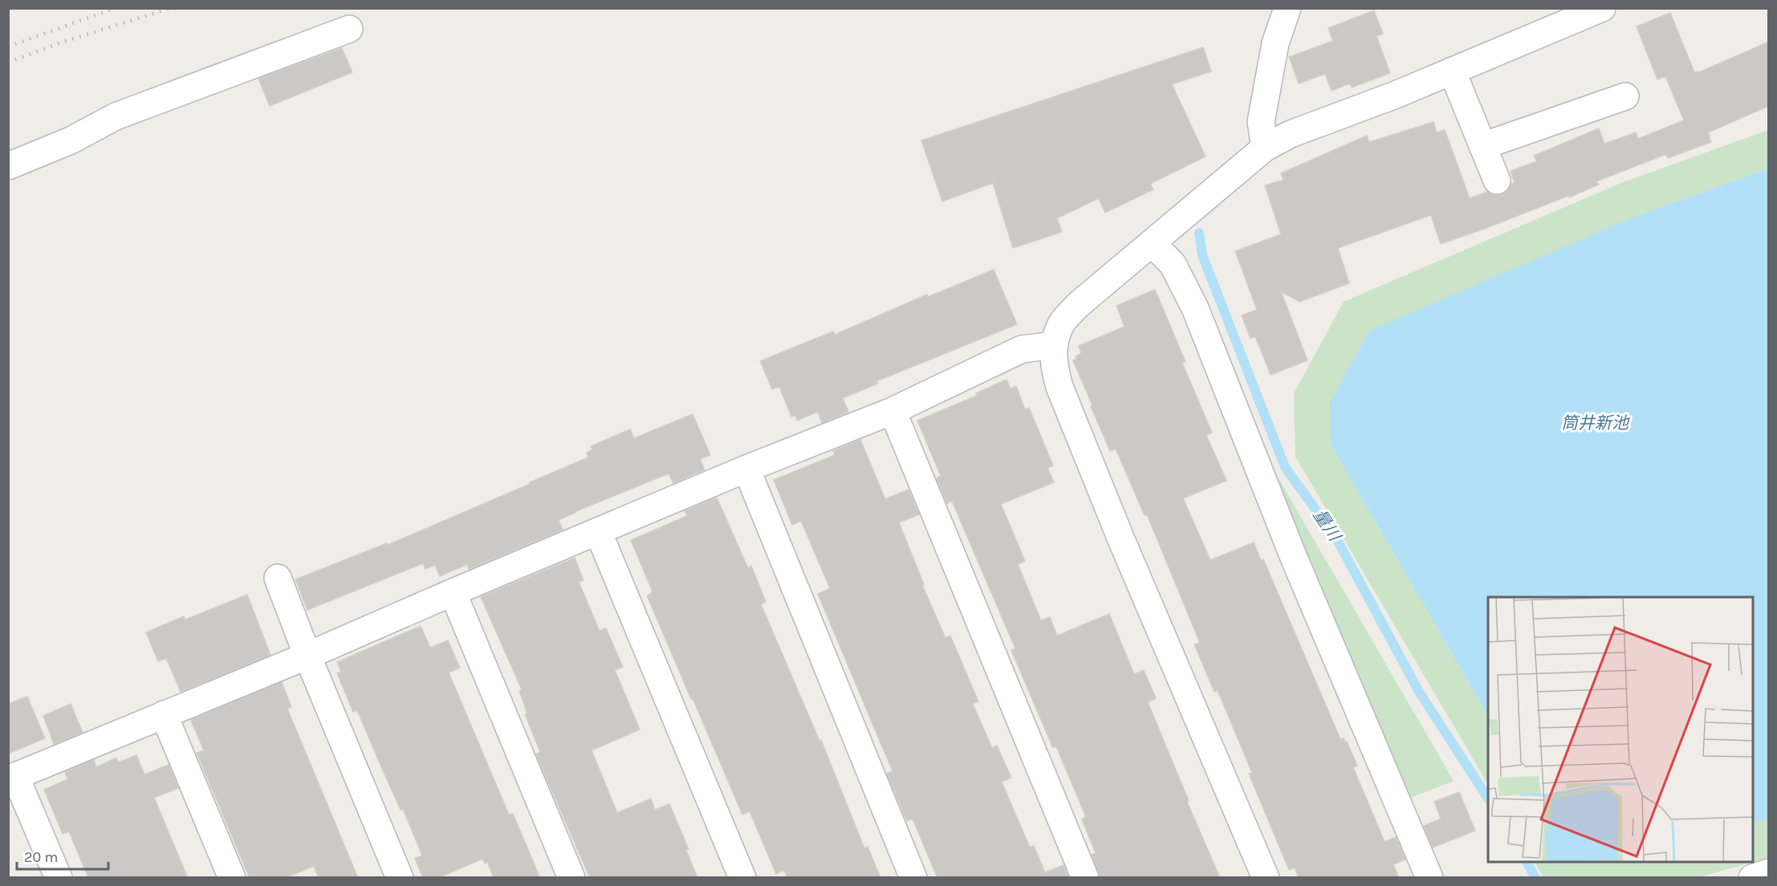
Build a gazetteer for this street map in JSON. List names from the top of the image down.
{
  "water": ["筒井新池", "量川"],
  "scale_bar": "20 m"
}
